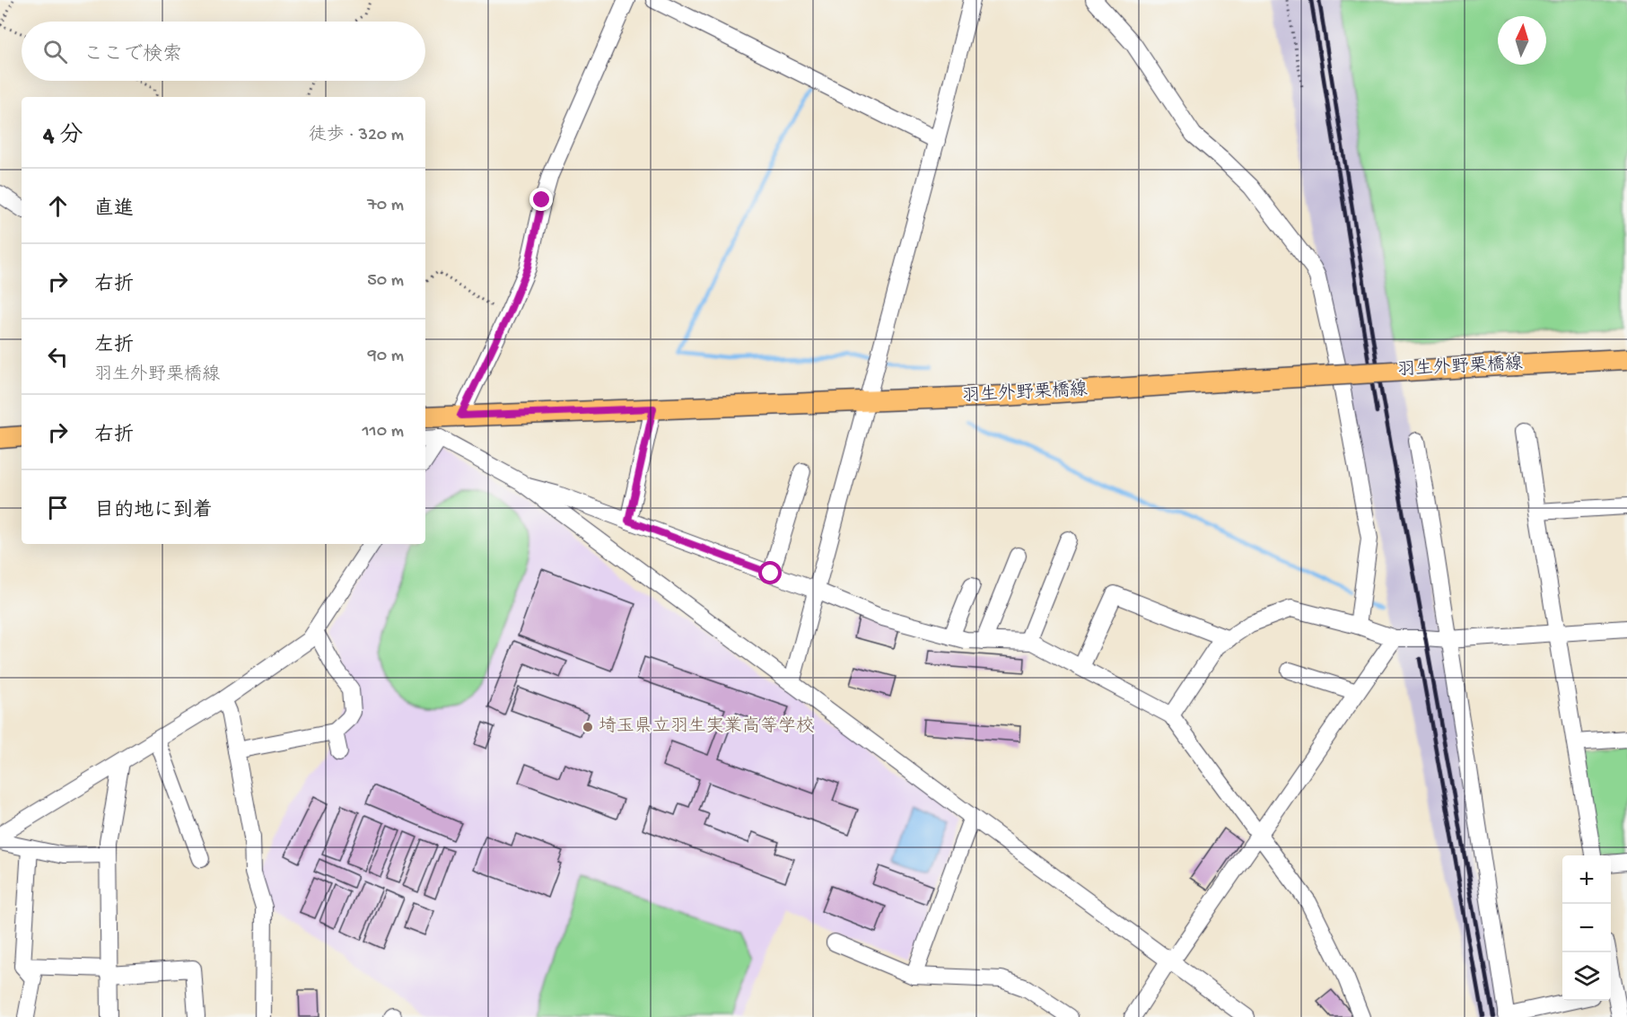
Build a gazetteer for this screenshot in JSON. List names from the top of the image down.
{
  "streets": {
    "main road": ["羽生外野栗橋線"]
  },
  "places": ["埼玉県立羽生実業高等学校"],
  "north": "top",
  "page": {
    "search": "ここで検索",
    "heading": ["4 分", "徒歩 · 320 m"],
    "list": [
      ["直進", "70 m"],
      ["右折", "50 m"],
      ["左折", "羽生外野栗橋線", "90 m"],
      ["右折", "110 m"],
      "目的地に到着"
    ],
    "map_buttons": ["+", "−"]
  }
}
